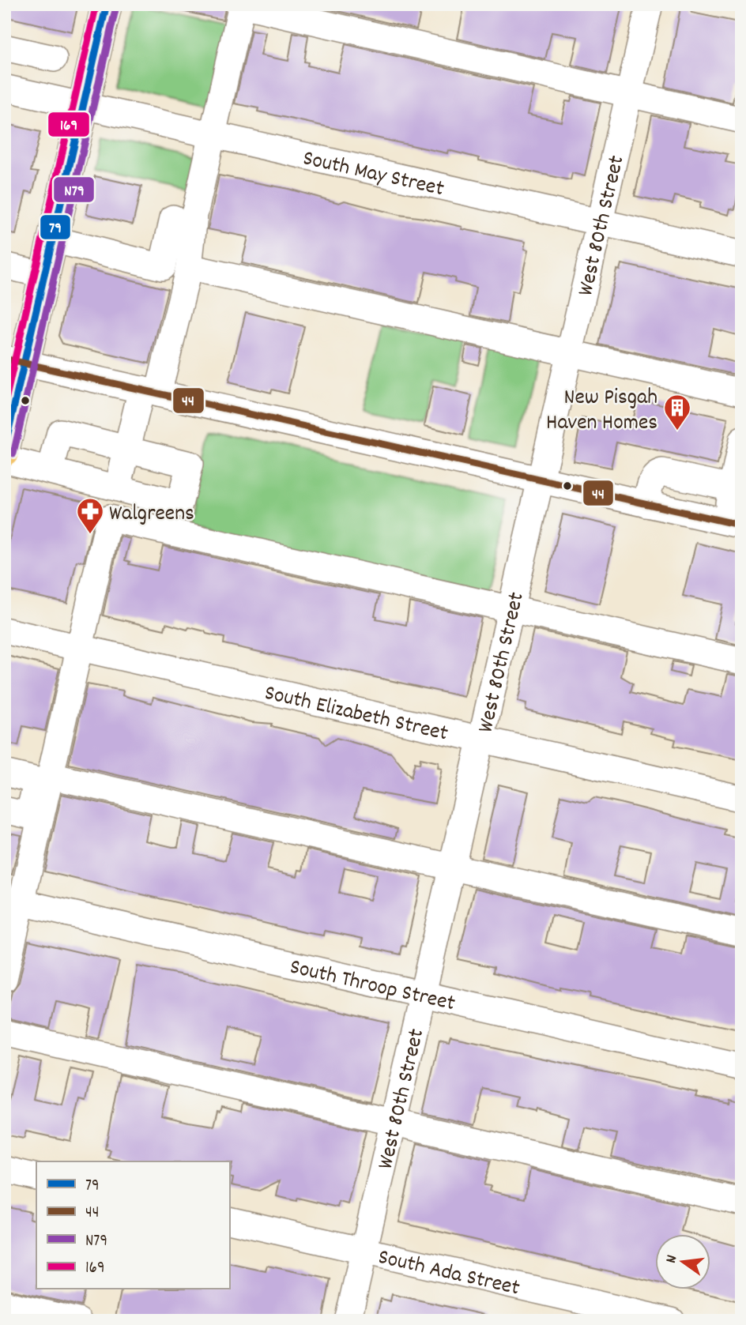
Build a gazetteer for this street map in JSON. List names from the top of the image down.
{
  "streets": {
    "street": [
      "South May Street",
      "West 80th Street",
      "South Elizabeth Street",
      "South Throop Street",
      "South Ada Street"
    ]
  },
  "crossings": [
    ["South May Street", "West 80th Street"],
    ["West 80th Street", "South Elizabeth Street"],
    ["West 80th Street", "South Throop Street"],
    ["West 80th Street", "South Ada Street"]
  ],
  "places": {
    "building": ["New Pisgah Haven Homes"],
    "pharmacy": ["Walgreens"]
  },
  "lines": [
    "transit line 79",
    "transit line 169",
    "transit line N79",
    "transit line 44"
  ],
  "legend": [
    "79",
    "44",
    "N79",
    "169"
  ],
  "north": "left"
}
